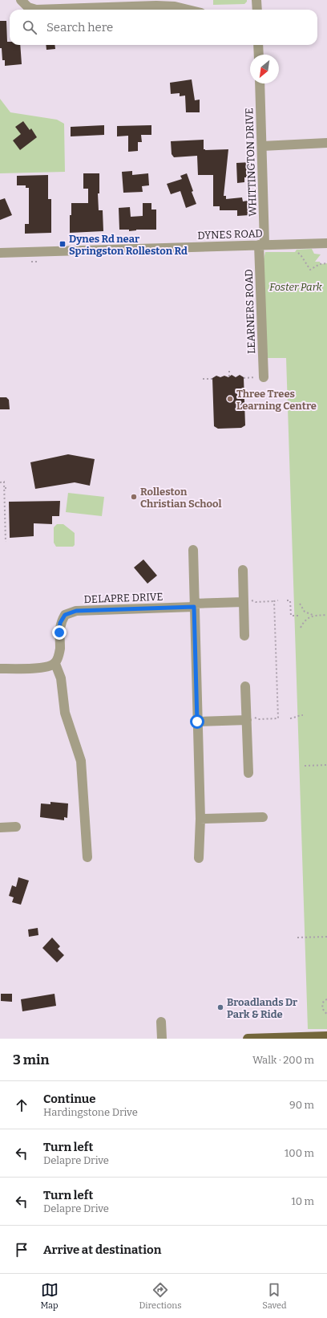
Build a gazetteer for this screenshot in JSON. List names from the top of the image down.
{
  "streets": {
    "street": [
      "WHITTINGTON DRIVE",
      "DYNES ROAD",
      "LEARNERS ROAD",
      "DELAPRE DRIVE"
    ]
  },
  "crossings": [
    ["WHITTINGTON DRIVE", "DYNES ROAD"],
    ["WHITTINGTON DRIVE", "LEARNERS ROAD"],
    ["DYNES ROAD", "LEARNERS ROAD"]
  ],
  "parks": ["Foster Park"],
  "places": {
    "transit": ["Dynes Rd near Springston Rolleston Rd"],
    "other": ["Three Trees Learning Centre", "Rolleston Christian School", "Broadlands Dr Park & Ride"]
  },
  "north": "bottom left",
  "page": {
    "search": "Search here",
    "heading": ["3 min", "Walk · 200 m"],
    "list": [
      ["Continue", "Hardingstone Drive", "90 m"],
      ["Turn left", "Delapre Drive", "100 m"],
      ["Turn left", "Delapre Drive", "10 m"],
      "Arrive at destination"
    ],
    "nav": ["Map", "Directions", "Saved"]
  }
}
